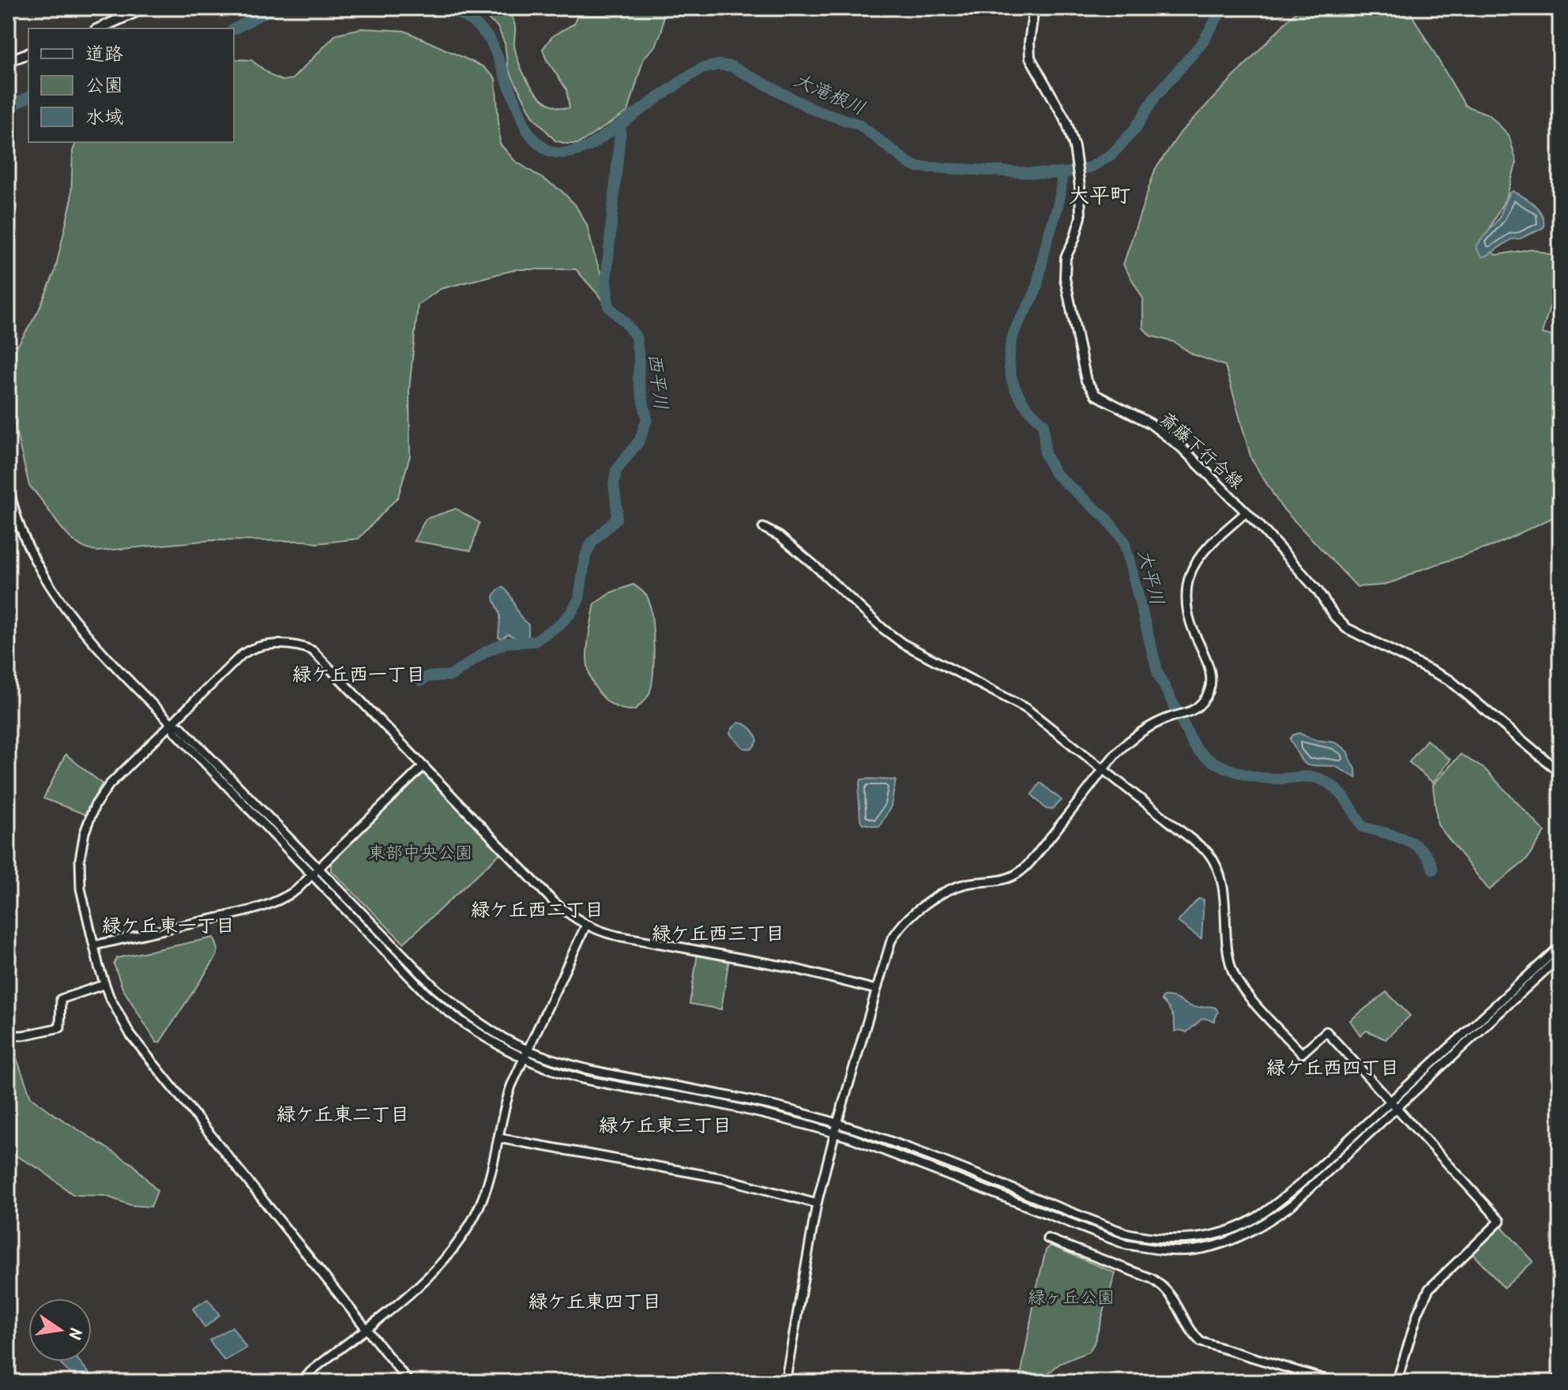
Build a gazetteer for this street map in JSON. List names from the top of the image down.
{
  "streets": {
    "main road": ["斎藤下行合線"]
  },
  "districts": [
    "大平町",
    "緑ケ丘西一丁目",
    "緑ケ丘西二丁目",
    "緑ケ丘東一丁目",
    "緑ケ丘西三丁目",
    "緑ケ丘西四丁目",
    "緑ケ丘東二丁目",
    "緑ケ丘東三丁目",
    "緑ケ丘東四丁目"
  ],
  "water": ["大滝根川", "西平川", "大平川"],
  "parks": ["東部中央公園", "緑ヶ丘公園"],
  "legend": ["道路", "公園", "水域"],
  "north": "right"
}
